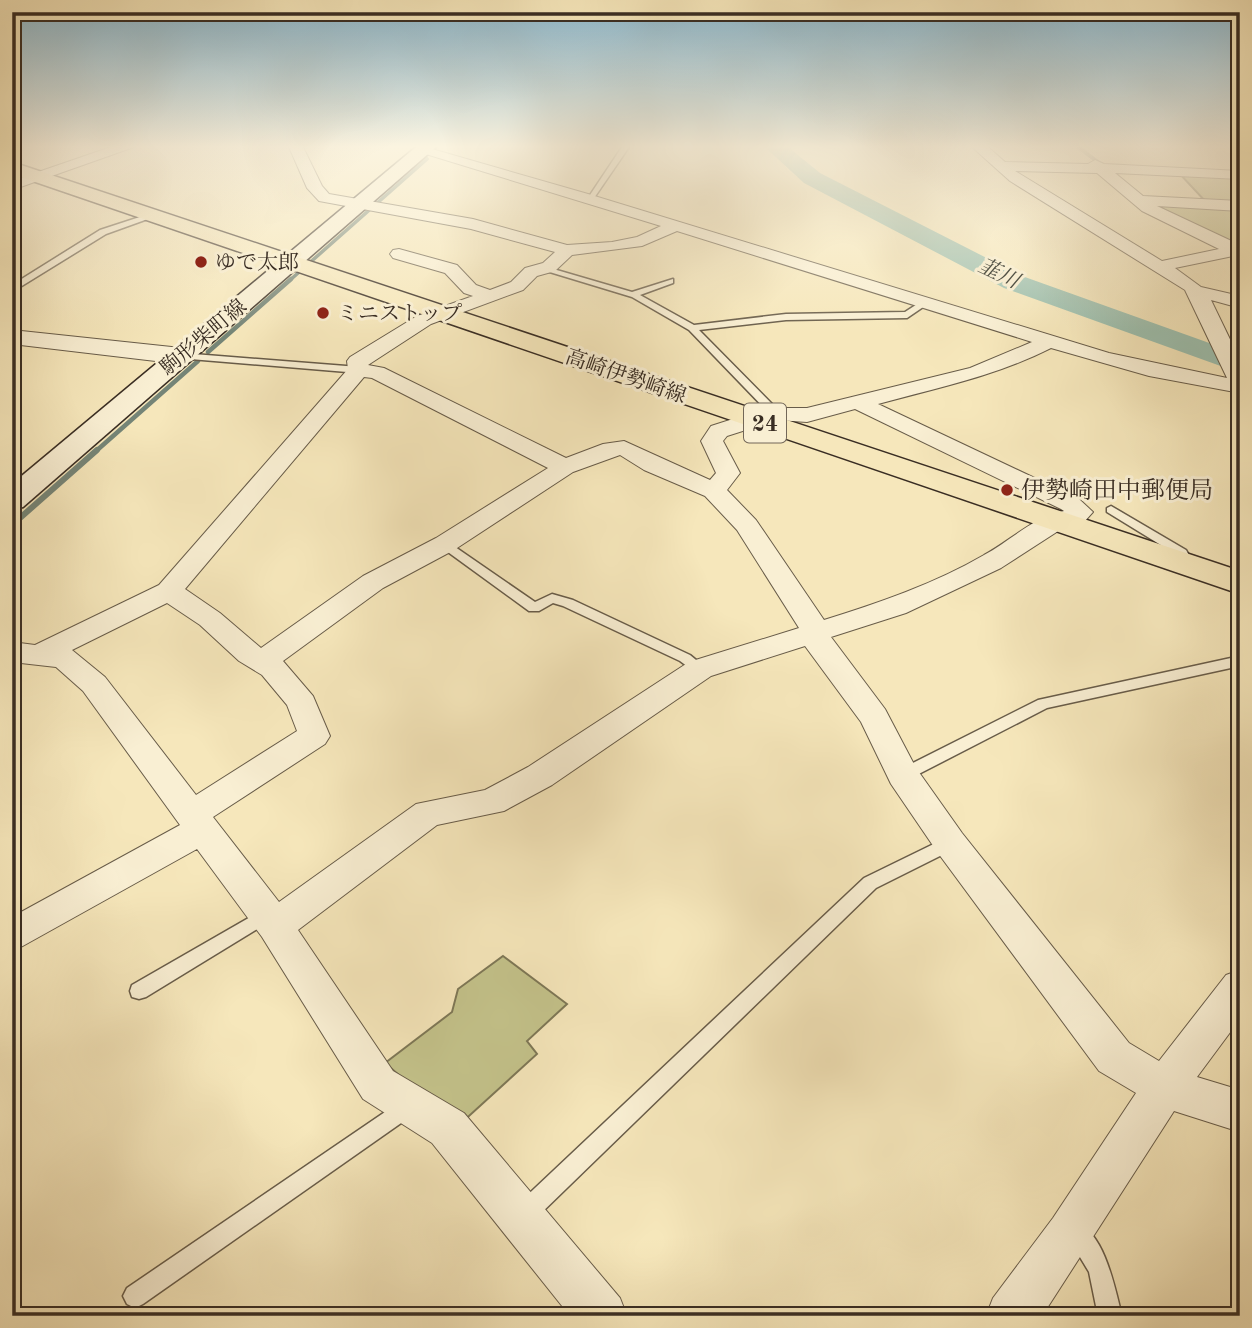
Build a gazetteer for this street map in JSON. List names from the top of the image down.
{
  "streets": {
    "main road": ["駒形柴町線", "高崎伊勢崎線", "24"]
  },
  "crossings": [
    ["駒形柴町線", "高崎伊勢崎線"]
  ],
  "water": ["韮川"],
  "places": ["ゆで太郎", "ミニストップ", "伊勢崎田中郵便局"]
}
